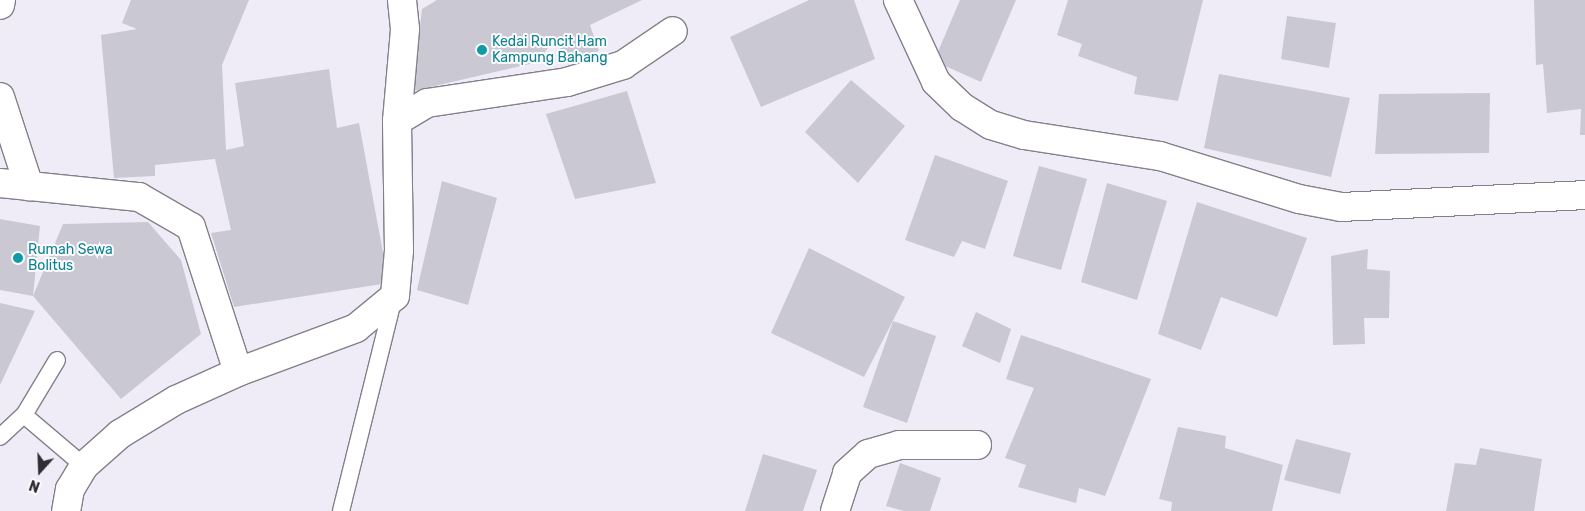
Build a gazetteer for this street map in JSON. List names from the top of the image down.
{
  "places": ["Kedai Runcit Ham Kampung Bahang", "Rumah Sewa Bolitus"],
  "north": "bottom"
}
